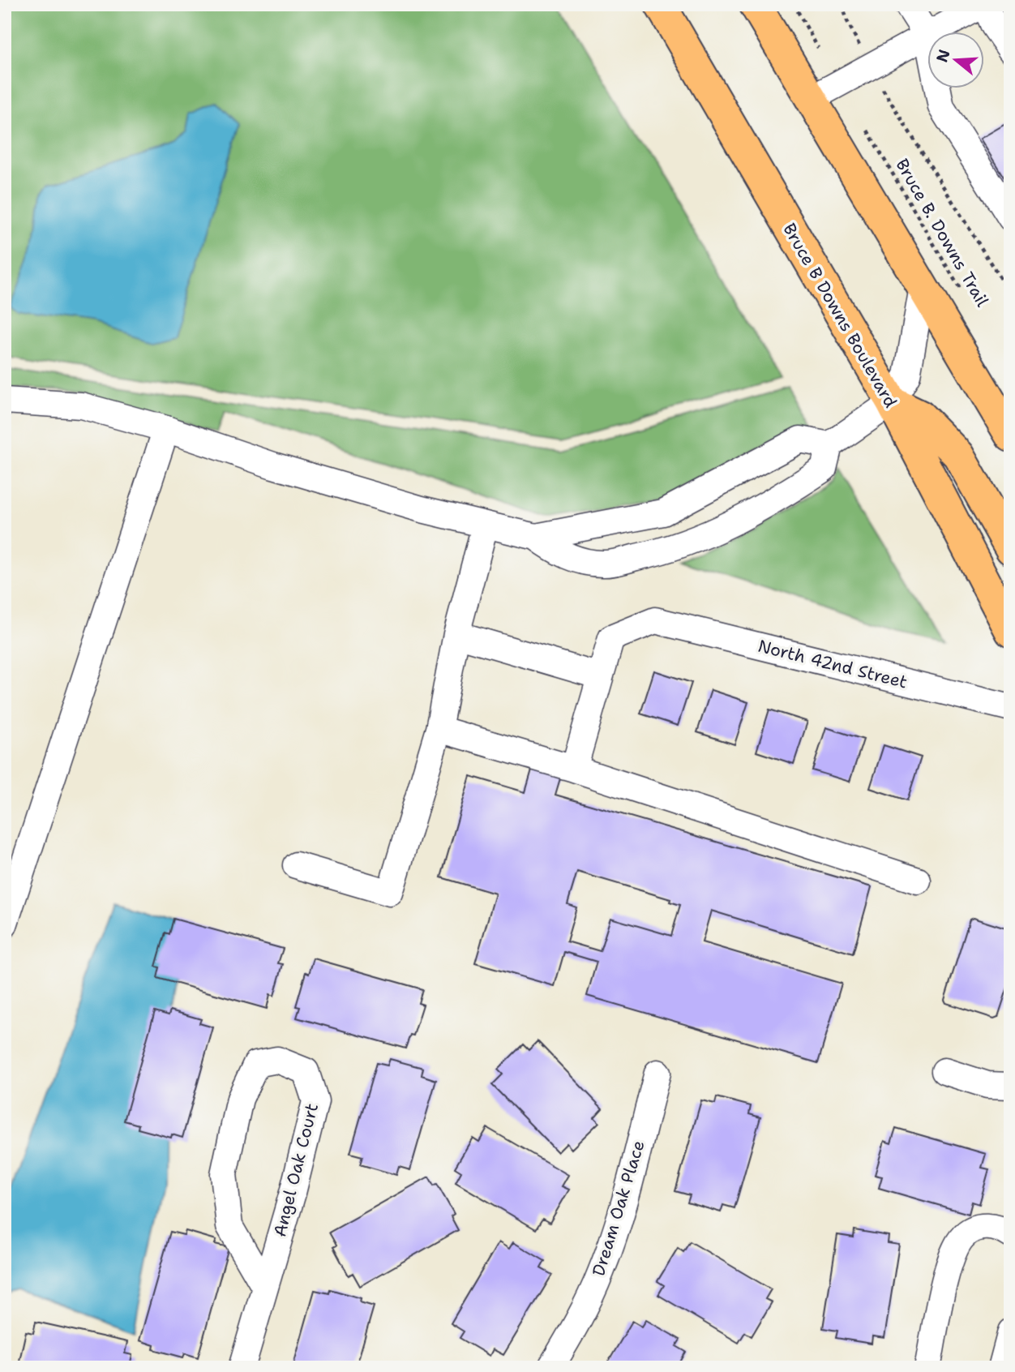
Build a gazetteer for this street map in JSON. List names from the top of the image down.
{
  "streets": {
    "main road": ["Bruce B Downs Boulevard"],
    "street": ["North 42nd Street", "Angel Oak Court", "Dream Oak Place"],
    "path": ["Bruce B. Downs Trail"]
  },
  "north": "left"
}
